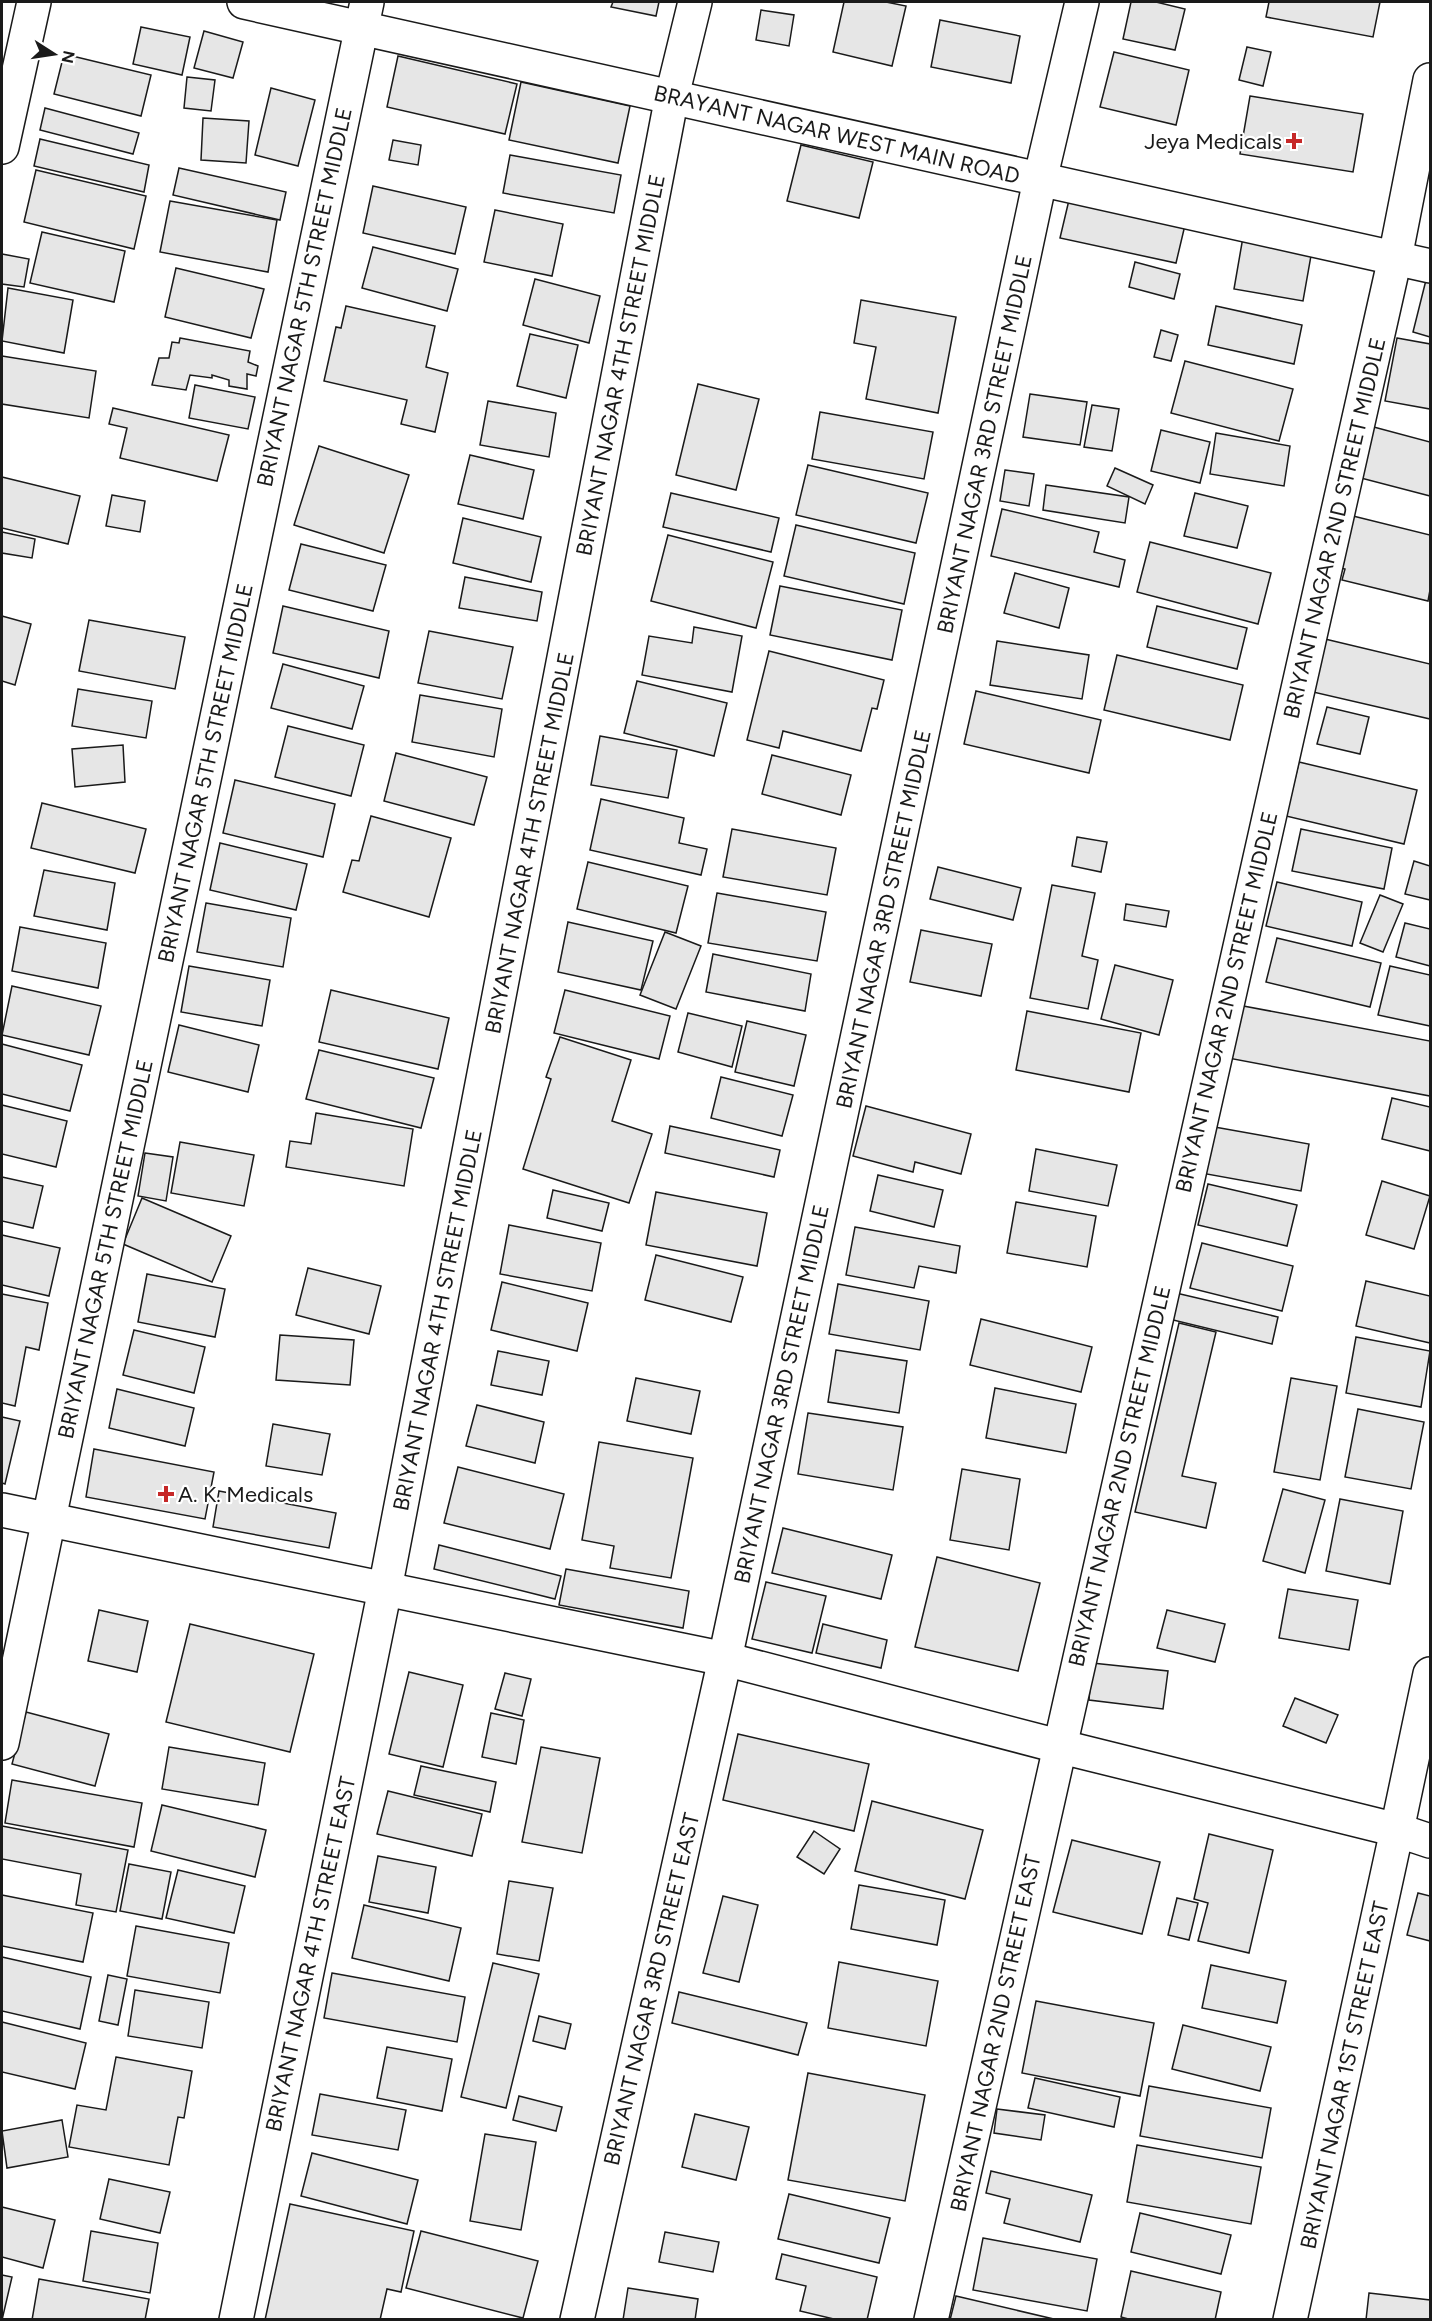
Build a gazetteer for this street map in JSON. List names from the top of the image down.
{
  "streets": {
    "street": [
      "BRAYANT NAGAR WEST MAIN ROAD",
      "BRIYANT NAGAR 5TH STREET MIDDLE",
      "BRIYANT NAGAR 4TH STREET MIDDLE",
      "BRIYANT NAGAR 3RD STREET MIDDLE",
      "BRIYANT NAGAR 2ND STREET MIDDLE",
      "BRIYANT NAGAR 4TH STREET EAST",
      "BRIYANT NAGAR 3RD STREET EAST",
      "BRIYANT NAGAR 2ND STREET EAST",
      "BRIYANT NAGAR 1ST STREET EAST"
    ]
  },
  "crossings": [
    ["BRAYANT NAGAR WEST MAIN ROAD", "BRIYANT NAGAR 5TH STREET MIDDLE"],
    ["BRAYANT NAGAR WEST MAIN ROAD", "BRIYANT NAGAR 4TH STREET MIDDLE"],
    ["BRAYANT NAGAR WEST MAIN ROAD", "BRIYANT NAGAR 3RD STREET MIDDLE"],
    ["BRAYANT NAGAR WEST MAIN ROAD", "BRIYANT NAGAR 2ND STREET MIDDLE"],
    ["BRIYANT NAGAR 4TH STREET MIDDLE", "BRIYANT NAGAR 4TH STREET EAST"],
    ["BRIYANT NAGAR 3RD STREET MIDDLE", "BRIYANT NAGAR 3RD STREET EAST"],
    ["BRIYANT NAGAR 2ND STREET MIDDLE", "BRIYANT NAGAR 2ND STREET EAST"]
  ],
  "places": {
    "health": ["Jeya Medicals", "A. K. Medicals"]
  },
  "north": "right"
}
